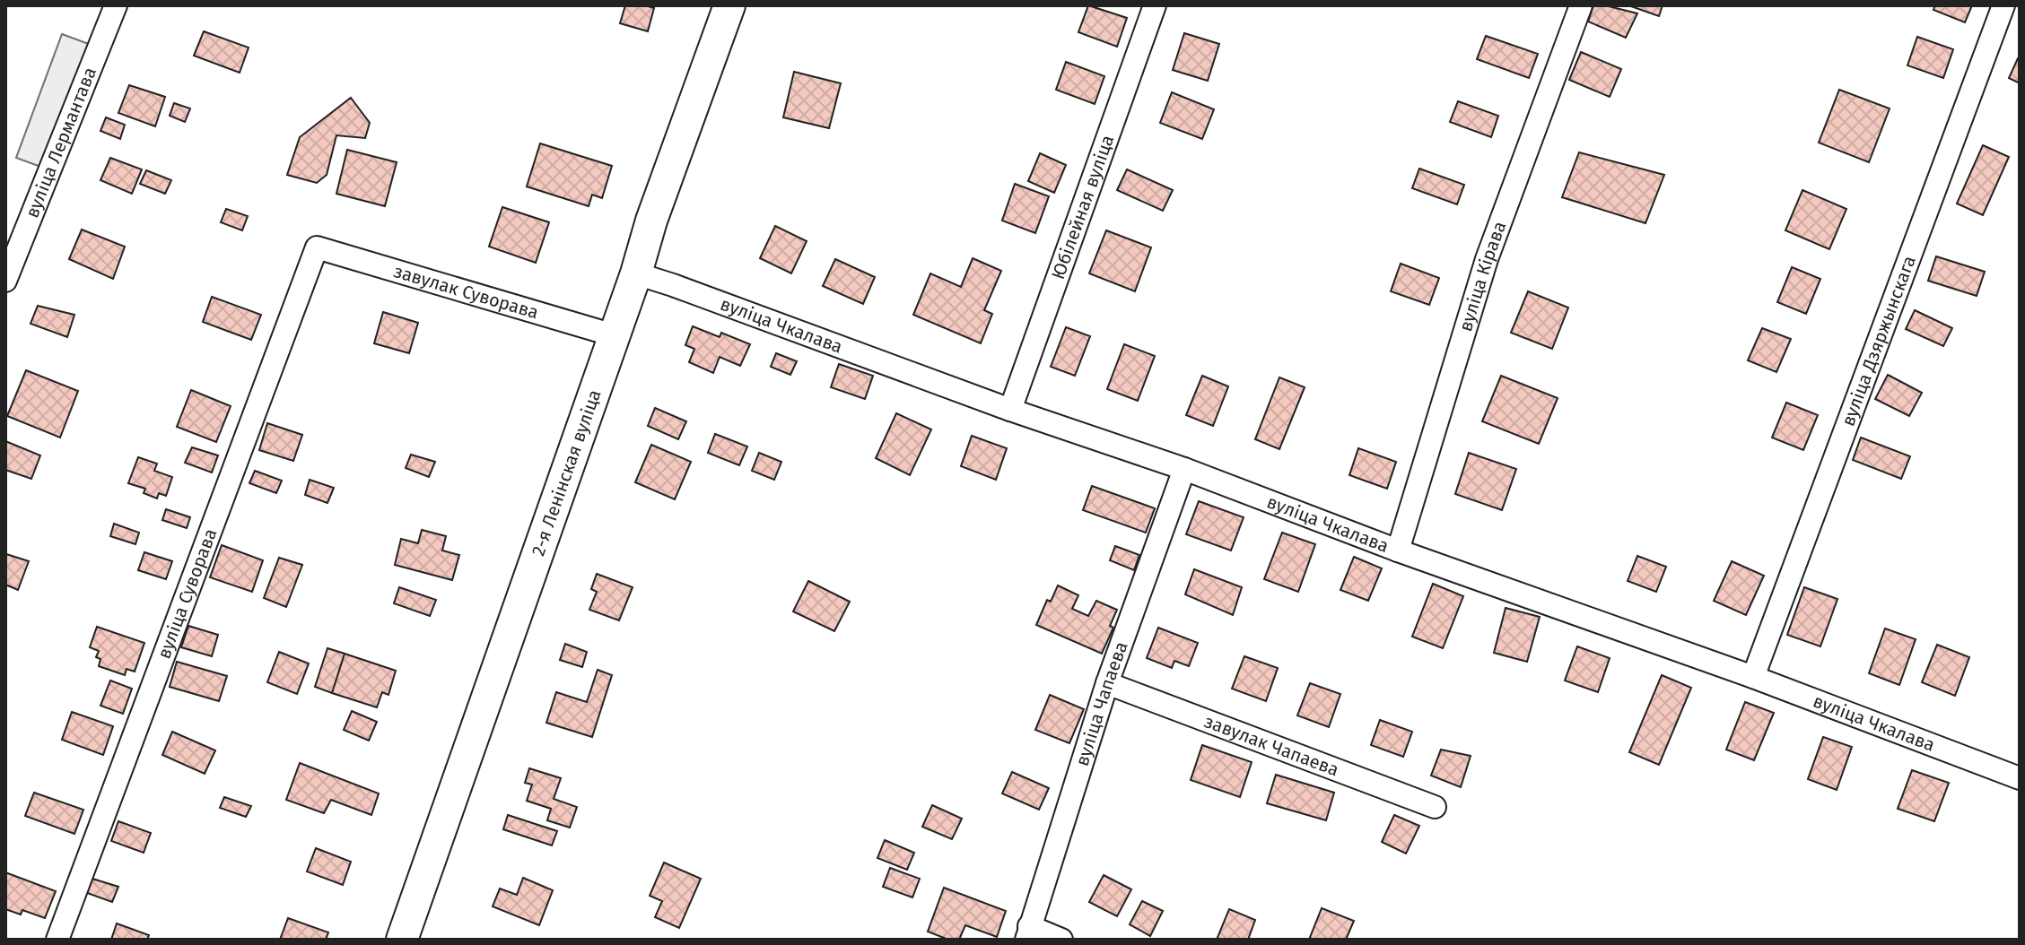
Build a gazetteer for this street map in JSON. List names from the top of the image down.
{
  "streets": {
    "main road": ["2-я Ленінская вуліца"],
    "street": [
      "вуліца Лермантава",
      "Юбілейная вуліца",
      "вуліца Кірава",
      "завулак Суворава",
      "вуліца Чкалава",
      "вуліца Дзяржынскага",
      "вуліца Суворава",
      "вуліца Чапаева",
      "завулак Чапаева"
    ]
  },
  "crossings": [
    ["Юбілейная вуліца", "вуліца Чкалава"],
    ["вуліца Кірава", "вуліца Чкалава"],
    ["завулак Суворава", "2-я Ленінская вуліца"],
    ["завулак Суворава", "вуліца Суворава"],
    ["вуліца Чкалава", "вуліца Дзяржынскага"],
    ["вуліца Чкалава", "2-я Ленінская вуліца"],
    ["вуліца Чкалава", "вуліца Чапаева"],
    ["вуліца Чапаева", "завулак Чапаева"]
  ]
}
